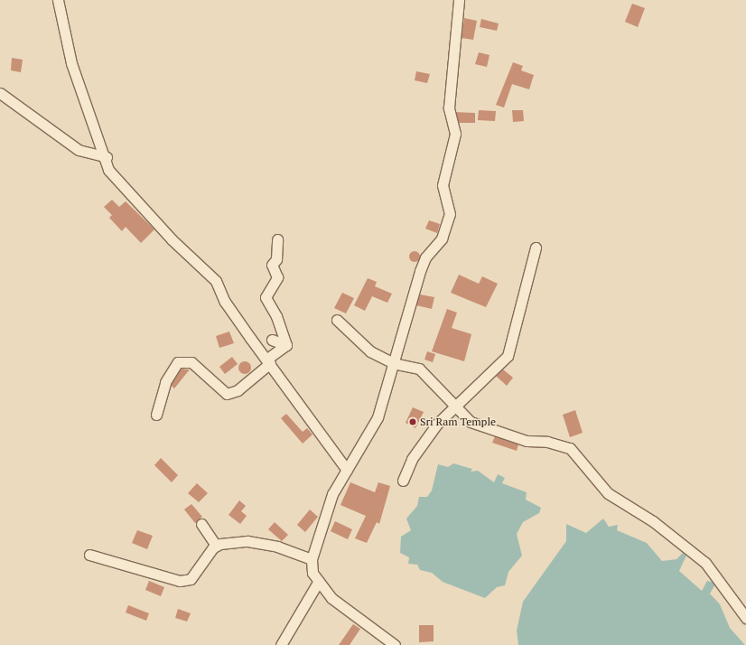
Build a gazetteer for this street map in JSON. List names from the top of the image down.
{
  "places": ["Sri Ram Temple"]
}
